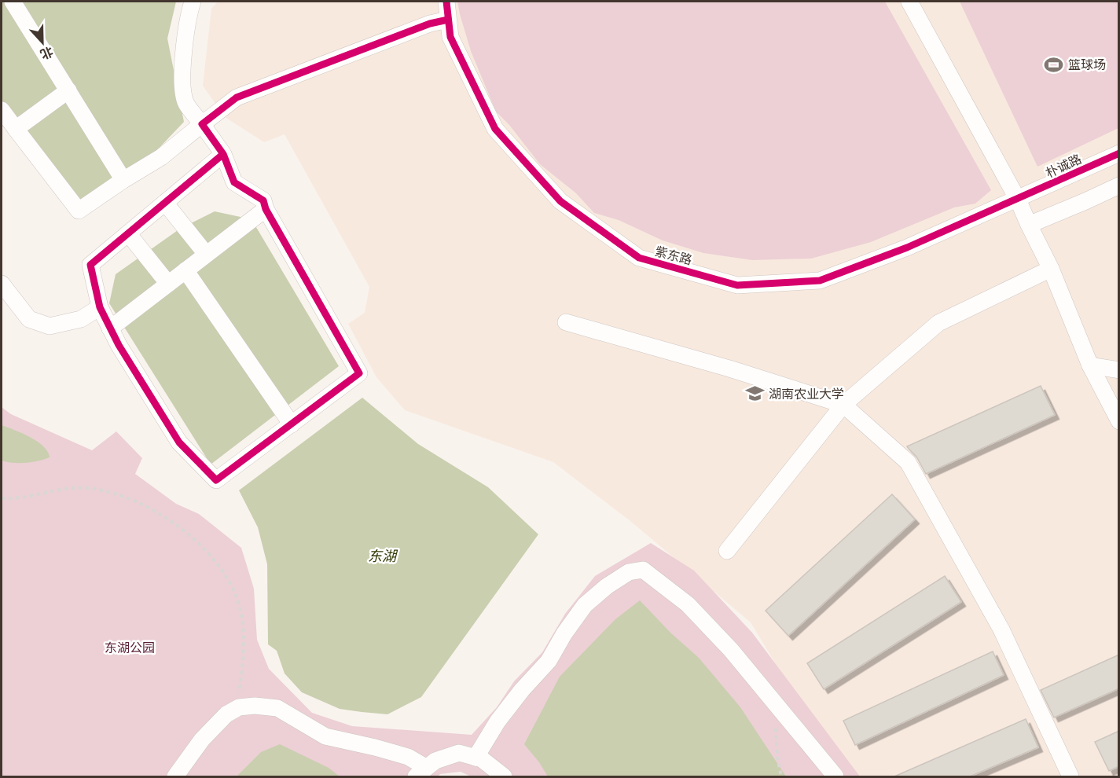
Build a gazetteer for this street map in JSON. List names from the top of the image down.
{
  "streets": {
    "street": ["朴诚路", "紫东路"]
  },
  "crossings": [
    ["朴诚路", "紫东路"]
  ],
  "water": ["东湖"],
  "parks": ["东湖公园"],
  "places": {
    "sports": ["篮球场"],
    "school or university": ["湖南农业大学"]
  },
  "north": "bottom"
}
